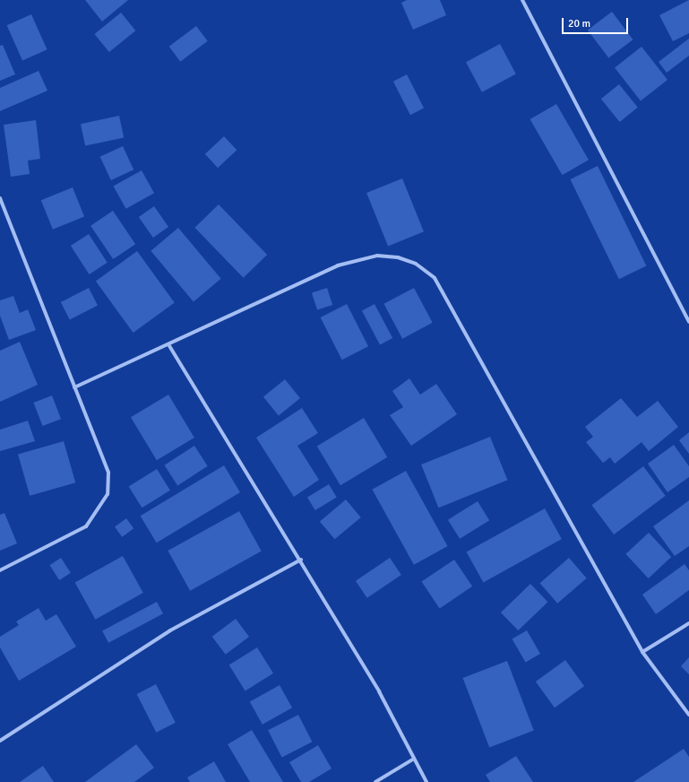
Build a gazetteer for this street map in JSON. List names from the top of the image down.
{
  "scale_bar": "20 m"
}
